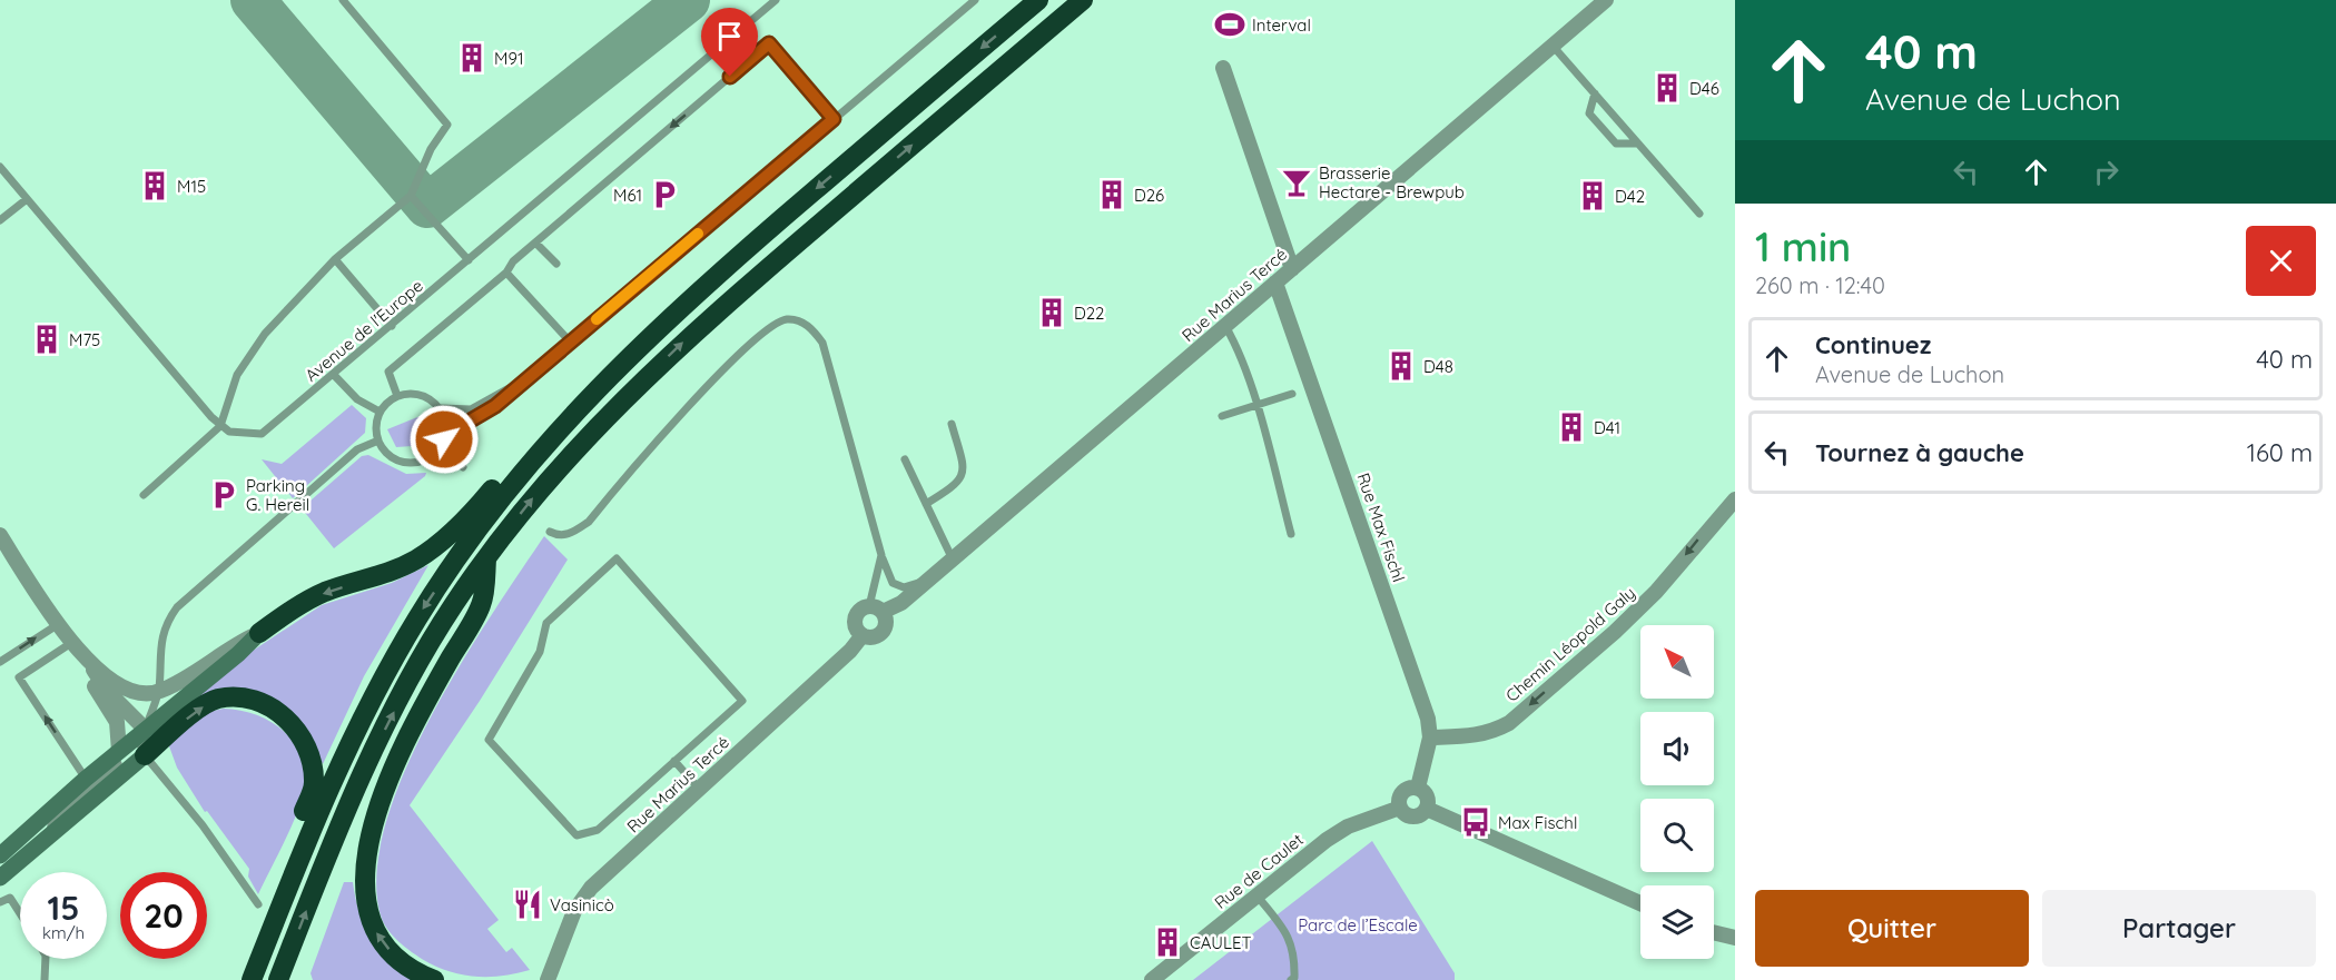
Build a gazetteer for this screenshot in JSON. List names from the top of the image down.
{
  "streets": {
    "street": [
      "Rue Marius Tercé",
      "Rue Max Fischl",
      "Chemin Léopold Galy",
      "Rue de Caulet"
    ],
    "lane": ["Avenue de l'Europe"]
  },
  "crossings": [
    ["Rue Marius Tercé", "Rue Max Fischl"],
    ["Rue Max Fischl", "Chemin Léopold Galy"],
    ["Rue Max Fischl", "Rue de Caulet"]
  ],
  "one_way": ["Chemin Léopold Galy"],
  "parks": ["Parc de l’Escale"],
  "places": {
    "sports": ["Interval"],
    "building": [
      "M91",
      "D46",
      "M15",
      "D26",
      "D42",
      "D22",
      "M75",
      "D48",
      "D41",
      "CAULET"
    ],
    "bar": ["Brasserie Hectare - Brewpub"],
    "parking": ["M61", "Parking G. Hereil"],
    "bus stop": ["Max Fischl"],
    "restaurant": ["Vasinicò"]
  },
  "north": "top left",
  "page": {
    "turn": ["40 m", "Avenue de Luchon"],
    "heading": ["1 min", "260 m · 12:40"],
    "list": [
      {
        "name": "Continuez",
        "note": "Avenue de Luchon",
        "value": "40 m"
      },
      {
        "name": "Tournez à gauche",
        "value": "160 m"
      }
    ],
    "speed": "15 km/h",
    "limit": "20",
    "buttons": ["Quitter", "Partager"]
  }
}
